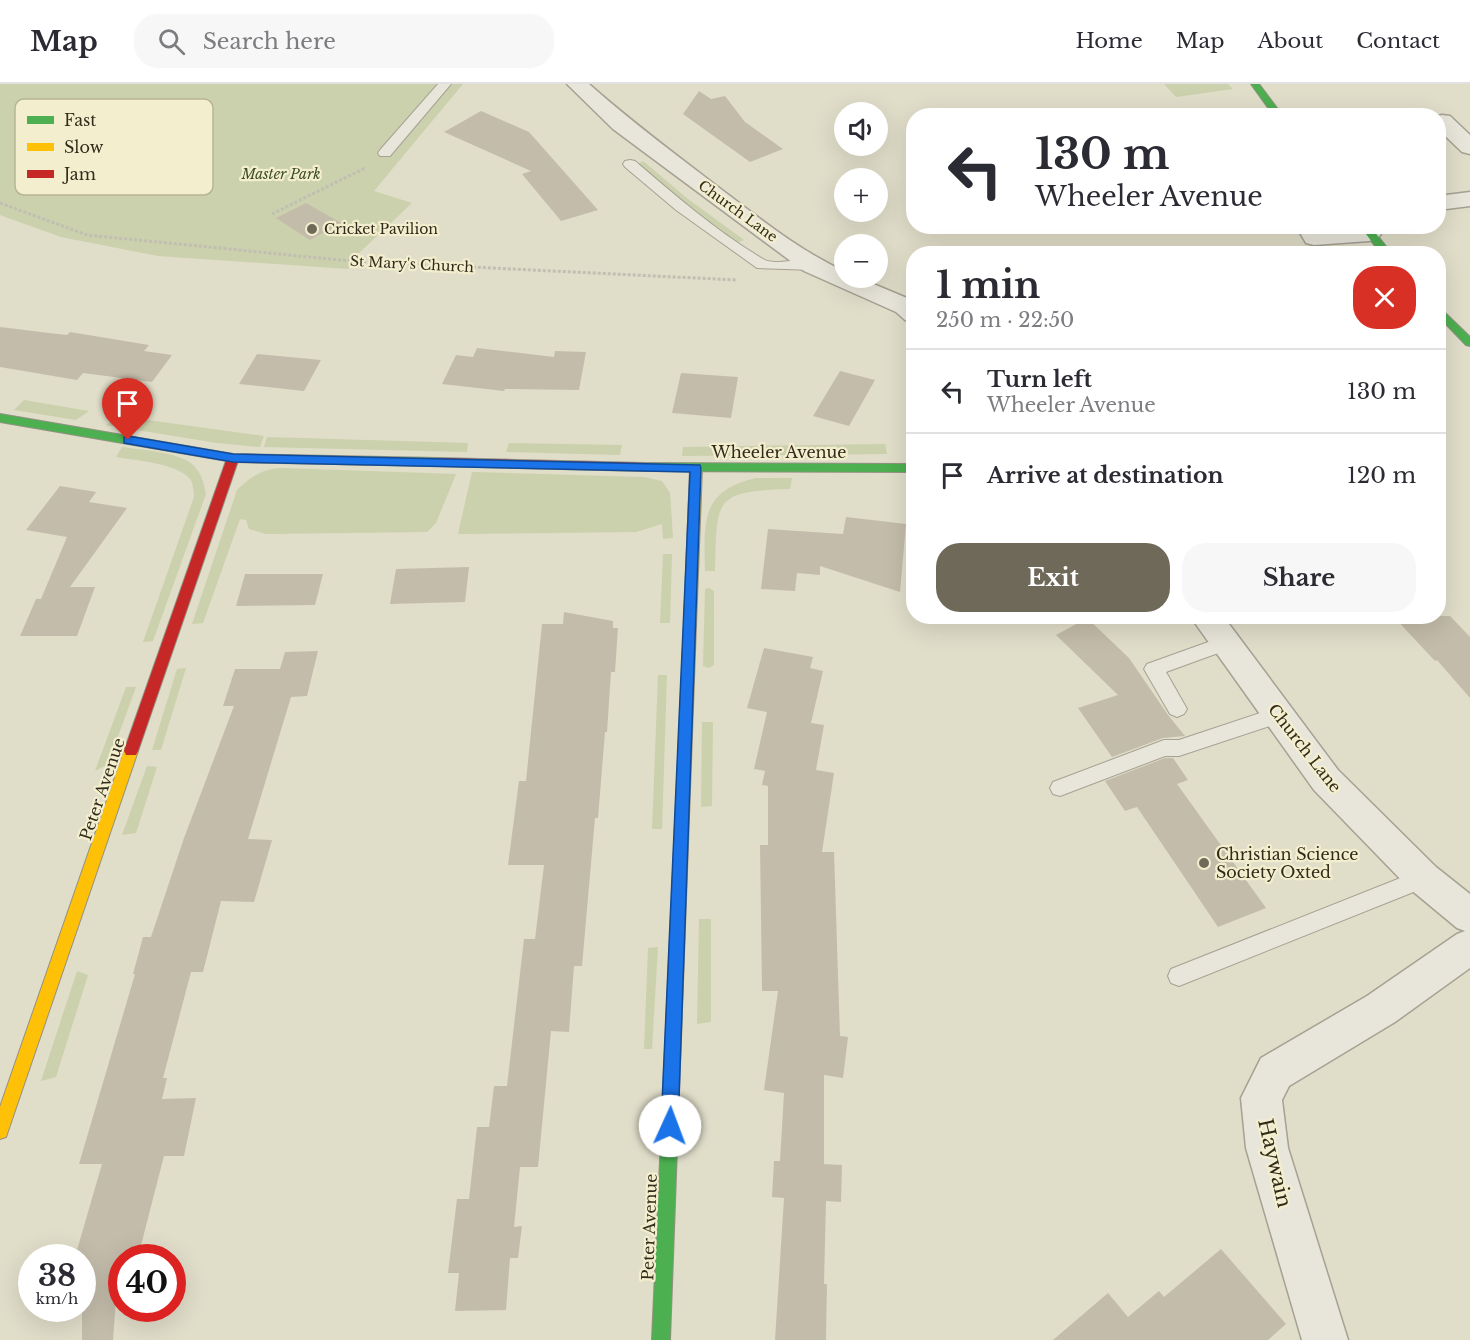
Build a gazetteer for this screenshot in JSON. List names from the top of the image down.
{
  "streets": {
    "street": [
      "Church Lane",
      "Wheeler Avenue",
      "Peter Avenue",
      "Haywain"
    ],
    "path": ["St Mary's Church"]
  },
  "crossings": [
    ["Wheeler Avenue", "Peter Avenue"]
  ],
  "parks": ["Master Park"],
  "places": ["Cricket Pavilion", "Christian Science Society Oxted"],
  "legend": ["Fast", "Slow", "Jam"],
  "page": {
    "header": "Map",
    "search": "Search here",
    "nav": [
      "Home",
      "Map",
      "About",
      "Contact"
    ],
    "map_buttons": ["+", "−"],
    "turn": ["130 m", "Wheeler Avenue"],
    "heading": ["1 min", "250 m · 22:50"],
    "list": [
      {
        "name": "Turn left",
        "note": "Wheeler Avenue",
        "value": "130 m"
      },
      {
        "name": "Arrive at destination",
        "value": "120 m"
      }
    ],
    "buttons": ["Exit", "Share"],
    "speed": "38 km/h",
    "limit": "40"
  }
}
